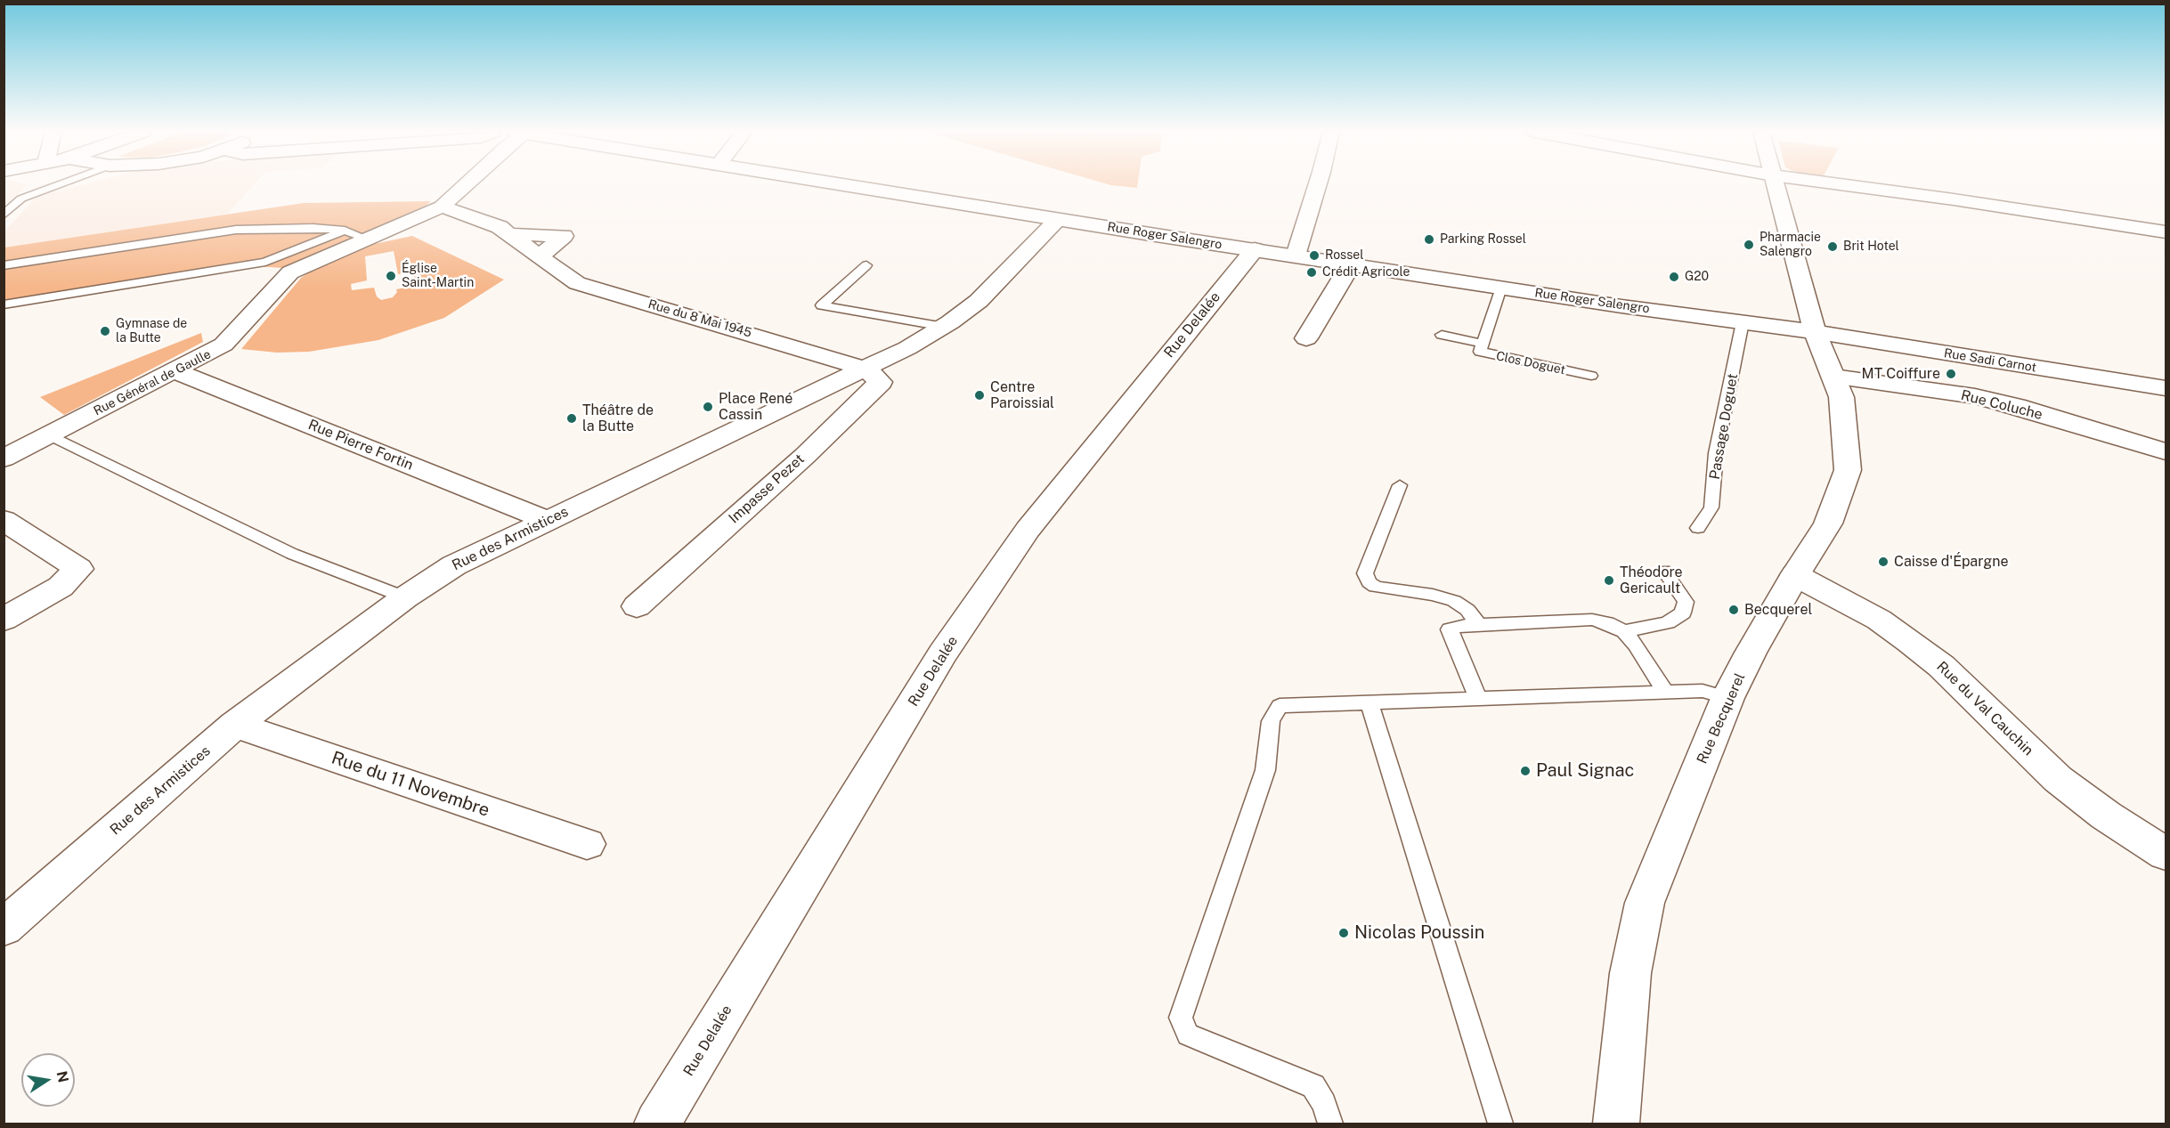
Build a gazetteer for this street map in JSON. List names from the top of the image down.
{
  "streets": {
    "street": [
      "Rue Roger Salengro",
      "Rue du 8 Mai 1945",
      "Rue Delalée",
      "Rue Sadi Carnot",
      "Rue Général de Gaulle",
      "Rue Coluche",
      "Rue Pierre Fortin",
      "Impasse Pezet",
      "Rue des Armistices",
      "Rue du Val Cauchin",
      "Rue Becquerel",
      "Rue du 11 Novembre"
    ],
    "lane": ["Clos Doguet", "Passage Doguet"]
  },
  "crossings": [
    ["Rue Roger Salengro", "Rue Delalée"],
    ["Rue Roger Salengro", "Rue Sadi Carnot"],
    ["Rue Roger Salengro", "Clos Doguet"],
    ["Rue Roger Salengro", "Passage Doguet"],
    ["Rue Roger Salengro", "Rue des Armistices"],
    ["Rue Roger Salengro", "Rue Becquerel"],
    ["Rue du 8 Mai 1945", "Rue Général de Gaulle"],
    ["Rue du 8 Mai 1945", "Impasse Pezet"],
    ["Rue du 8 Mai 1945", "Rue des Armistices"],
    ["Rue Sadi Carnot", "Rue Becquerel"],
    ["Rue Général de Gaulle", "Rue Pierre Fortin"],
    ["Rue Coluche", "Rue Becquerel"],
    ["Rue Pierre Fortin", "Rue des Armistices"],
    ["Impasse Pezet", "Rue des Armistices"],
    ["Rue des Armistices", "Rue du 11 Novembre"],
    ["Rue du Val Cauchin", "Rue Becquerel"]
  ],
  "places": [
    "Parking Rossel",
    "Pharmacie Salengro",
    "Brit Hotel",
    "Rossel",
    "Crédit Agricole",
    "Église Saint-Martin",
    "G20",
    "Gymnase de la Butte",
    "MT Coiffure",
    "Centre Paroissial",
    "Place René Cassin",
    "Théâtre de la Butte",
    "Caisse d'Épargne",
    "Théodore Gericault",
    "Becquerel",
    "Paul Signac",
    "Nicolas Poussin"
  ],
  "north": "right"
}
